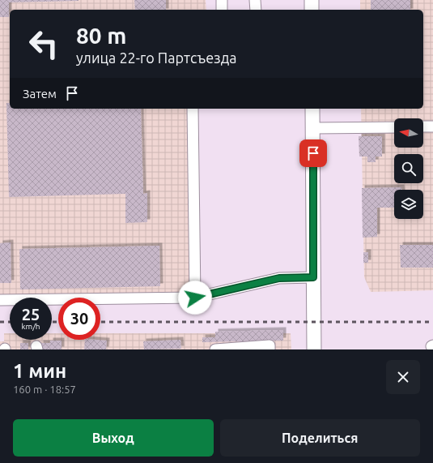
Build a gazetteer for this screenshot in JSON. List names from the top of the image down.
{
  "north": "left",
  "page": {
    "turn": ["80 m", "улица 22-го Партсъезда"],
    "then": "Затем",
    "speed": "25 km/h",
    "limit": "30",
    "heading": ["1 мин", "160 m · 18:57"],
    "buttons": ["Выход", "Поделиться"]
  }
}
